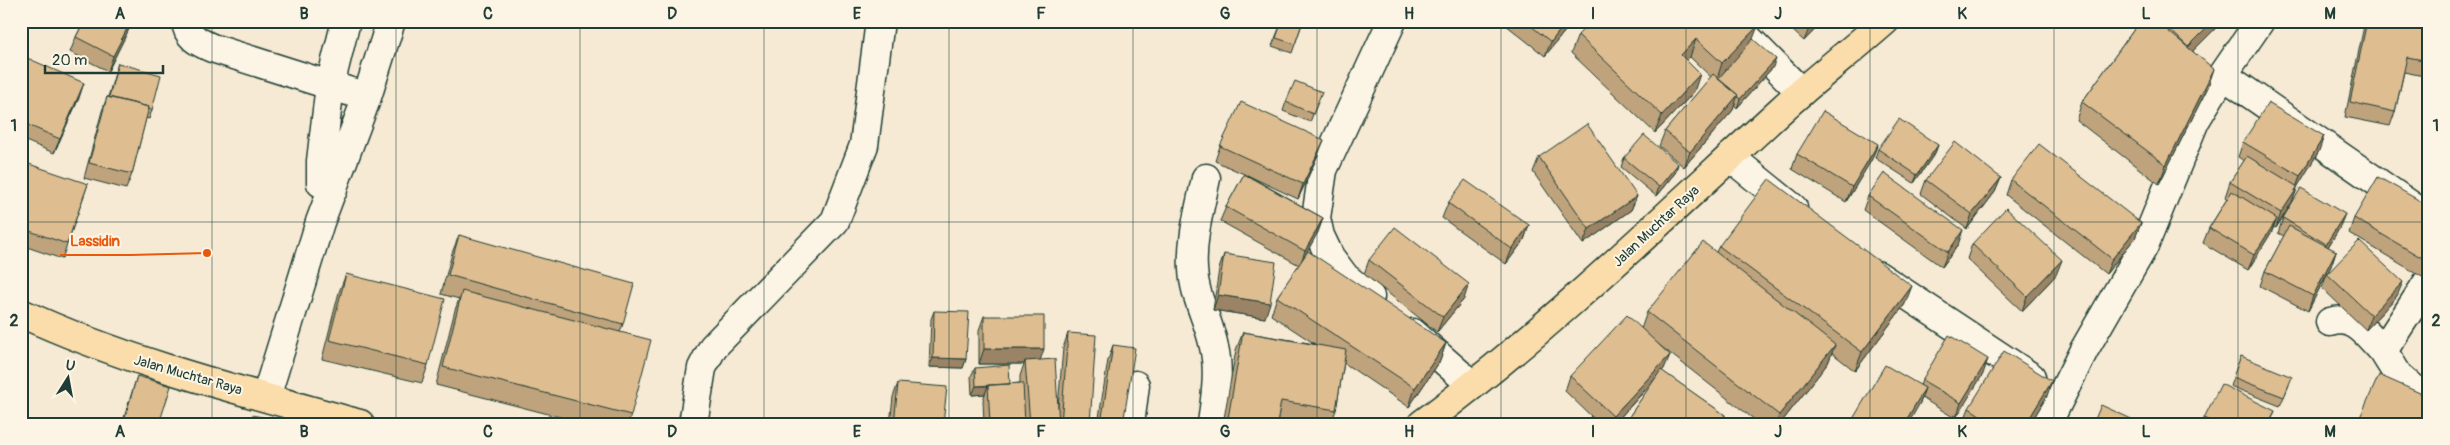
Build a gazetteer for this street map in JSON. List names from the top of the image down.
{
  "streets": {
    "highway": ["Jalan Muchtar Raya"]
  },
  "places": ["Lassidin"],
  "scale_bar": "20 m",
  "north": "top",
  "grid": {
    "columns": [
      "A",
      "B",
      "C",
      "D",
      "E",
      "F",
      "G",
      "H",
      "I",
      "J",
      "K",
      "L",
      "M"
    ],
    "rows": ["1", "2"]
  }
}
